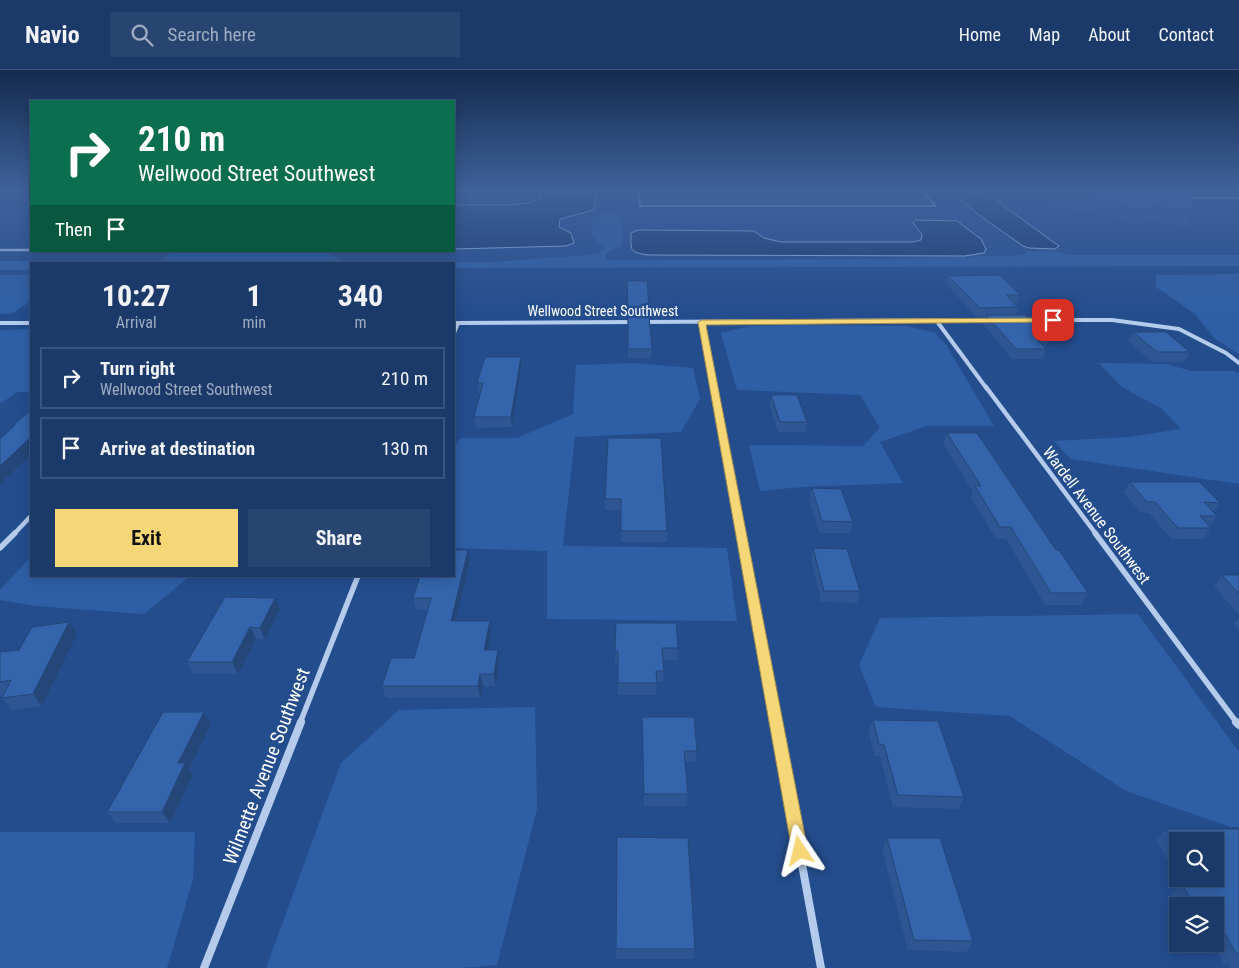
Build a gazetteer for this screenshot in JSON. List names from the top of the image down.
{
  "streets": {
    "street": ["Wellwood Street Southwest", "Wardell Avenue Southwest", "Wilmette Avenue Southwest"]
  },
  "crossings": [
    ["Wellwood Street Southwest", "Wardell Avenue Southwest"]
  ],
  "page": {
    "header": "Navio",
    "search": "Search here",
    "nav": [
      "Home",
      "Map",
      "About",
      "Contact"
    ],
    "turn": ["210 m", "Wellwood Street Southwest"],
    "then": "Then",
    "eta": [
      "10:27",
      "Arrival",
      "1",
      "min",
      "340",
      "m"
    ],
    "list": [
      {
        "name": "Turn right",
        "note": "Wellwood Street Southwest",
        "value": "210 m"
      },
      {
        "name": "Arrive at destination",
        "value": "130 m"
      }
    ],
    "buttons": ["Exit", "Share"]
  }
}
